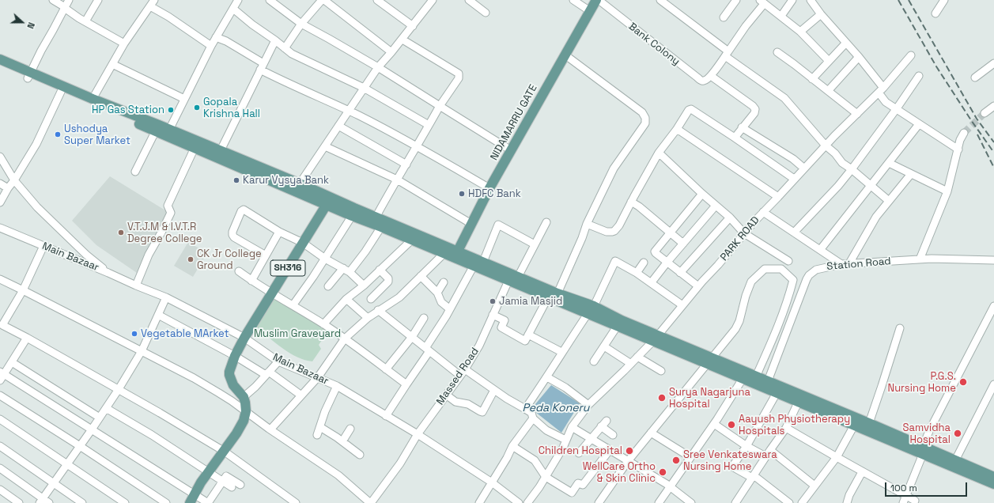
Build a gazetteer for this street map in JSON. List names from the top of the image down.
{
  "streets": {
    "main road": ["NIDAMARRU GATE", "SH316"],
    "street": [
      "Bank Colony",
      "PARK ROAD",
      "Main Bazaar",
      "Station Road",
      "Massed Road"
    ]
  },
  "crossings": [
    ["Bank Colony", "NIDAMARRU GATE"],
    ["Main Bazaar", "SH316"],
    ["Main Bazaar", "Massed Road"]
  ],
  "water": ["Peda Koneru"],
  "parks": ["Muslim Graveyard"],
  "places": [
    "Gopala Krishna Hall",
    "HP Gas Station",
    "Ushodya Super Market",
    "Karur Vysya Bank",
    "HDFC Bank",
    "V.T.J.M & I.V.T.R Degree College",
    "CK Jr College Ground",
    "Jamia Masjid",
    "Vegetable MArket",
    "P.G.S. Nursing Home",
    "Surya Nagarjuna Hospital",
    "Aayush Physiotherapy Hospitals",
    "Samvidha Hospital",
    "Children Hospital",
    "Sree Venkateswara Nursing Home",
    "WellCare Ortho & Skin Clinic"
  ],
  "scale_bar": "100 m",
  "north": "right"
}
